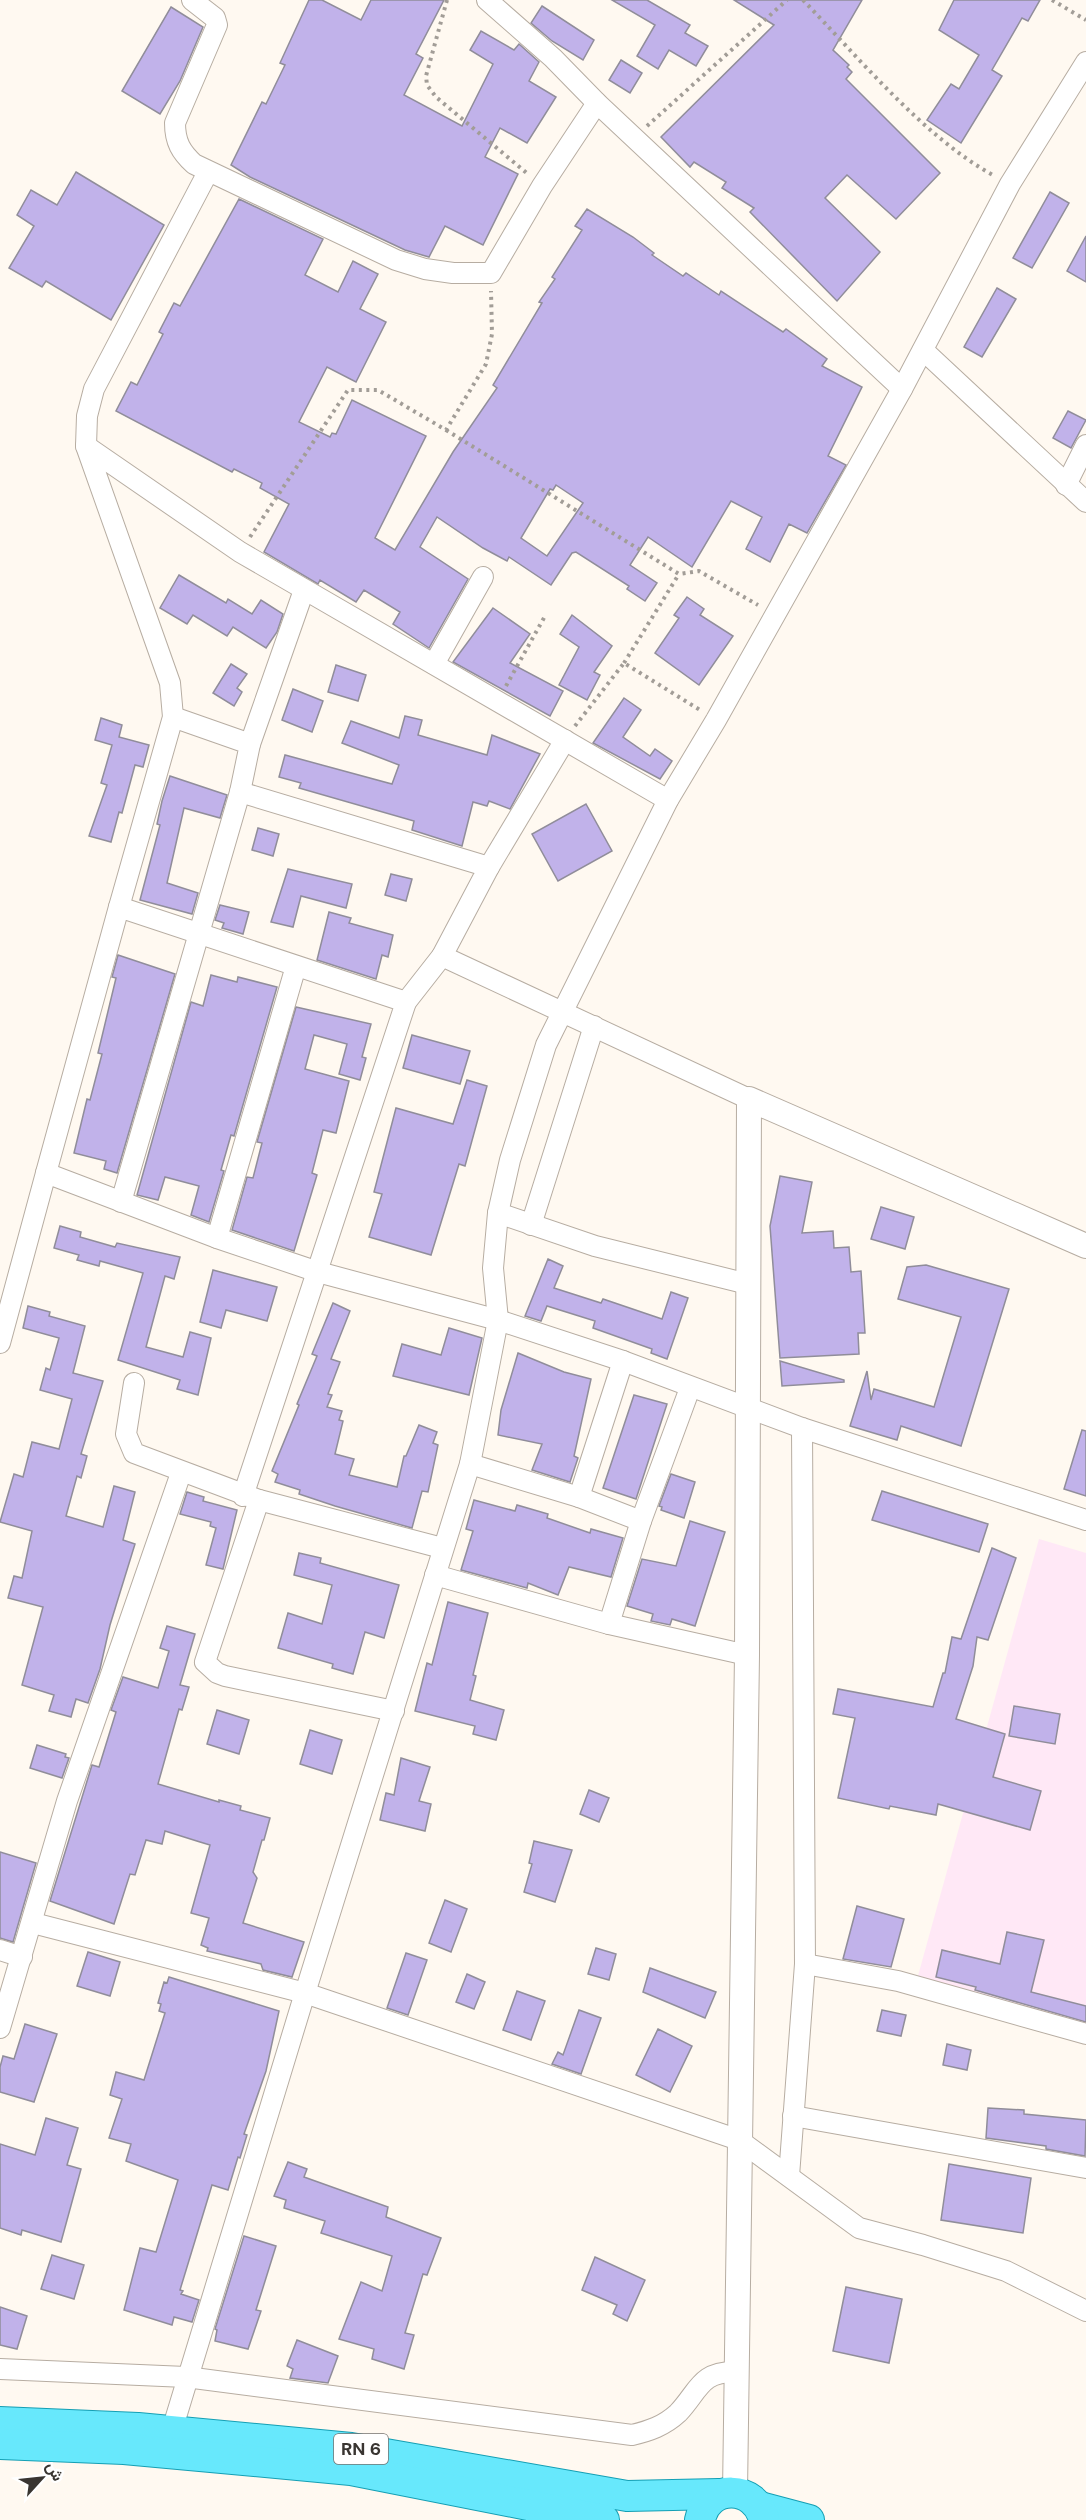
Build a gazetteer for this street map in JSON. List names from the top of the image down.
{
  "streets": {
    "main road": ["RN 6"]
  },
  "north": "top right"
}
